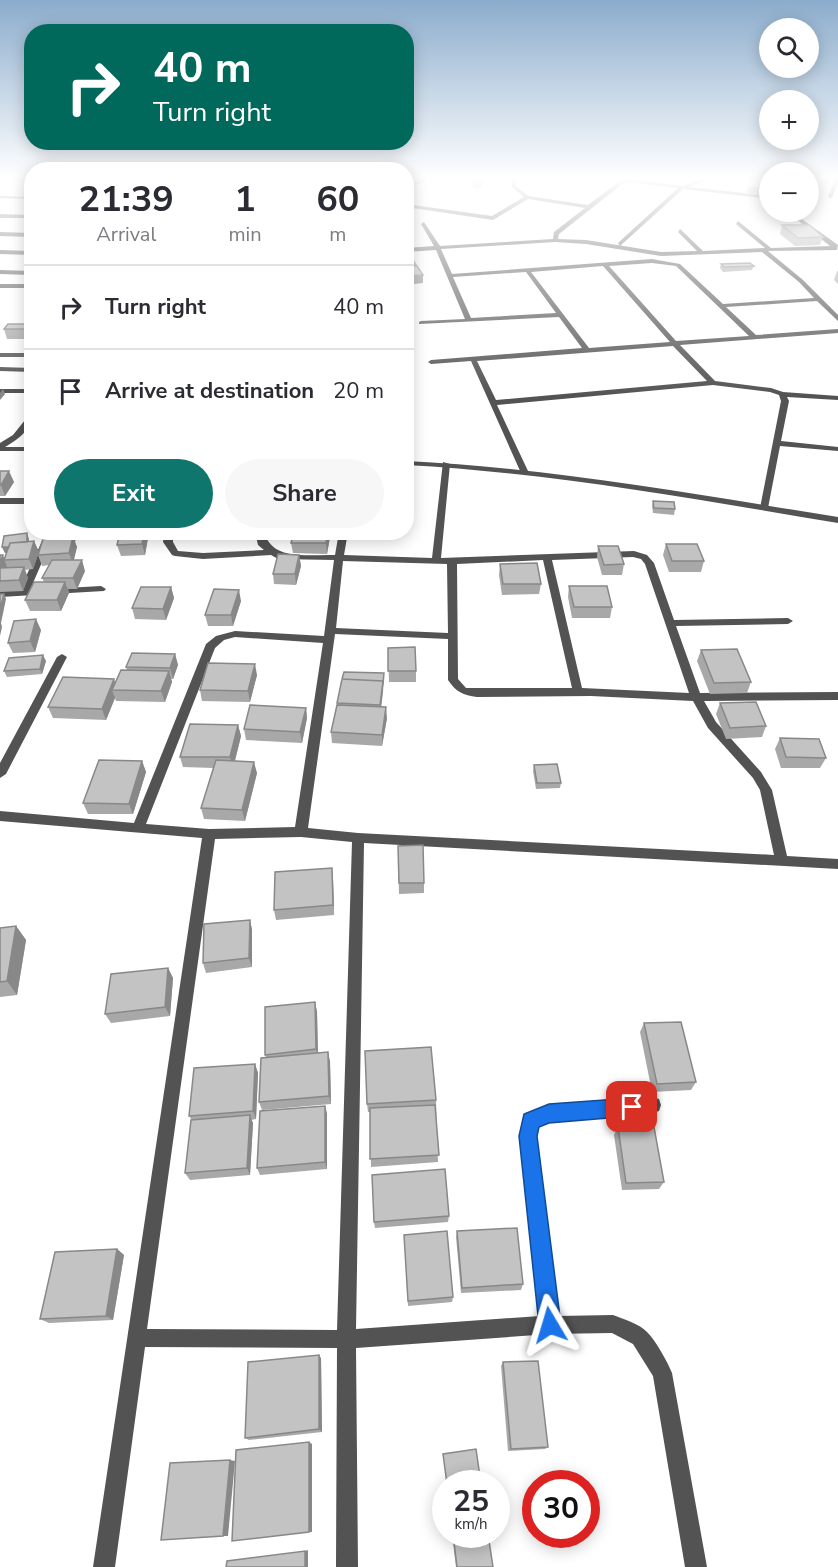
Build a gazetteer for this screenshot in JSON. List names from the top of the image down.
{
  "page": {
    "map_buttons": ["+", "−"],
    "turn": ["40 m", "Turn right"],
    "eta": [
      "21:39",
      "Arrival",
      "1",
      "min",
      "60",
      "m"
    ],
    "list": [
      {
        "name": "Turn right",
        "value": "40 m"
      },
      {
        "name": "Arrive at destination",
        "value": "20 m"
      }
    ],
    "buttons": ["Exit", "Share"],
    "speed": "25 km/h",
    "limit": "30"
  }
}
